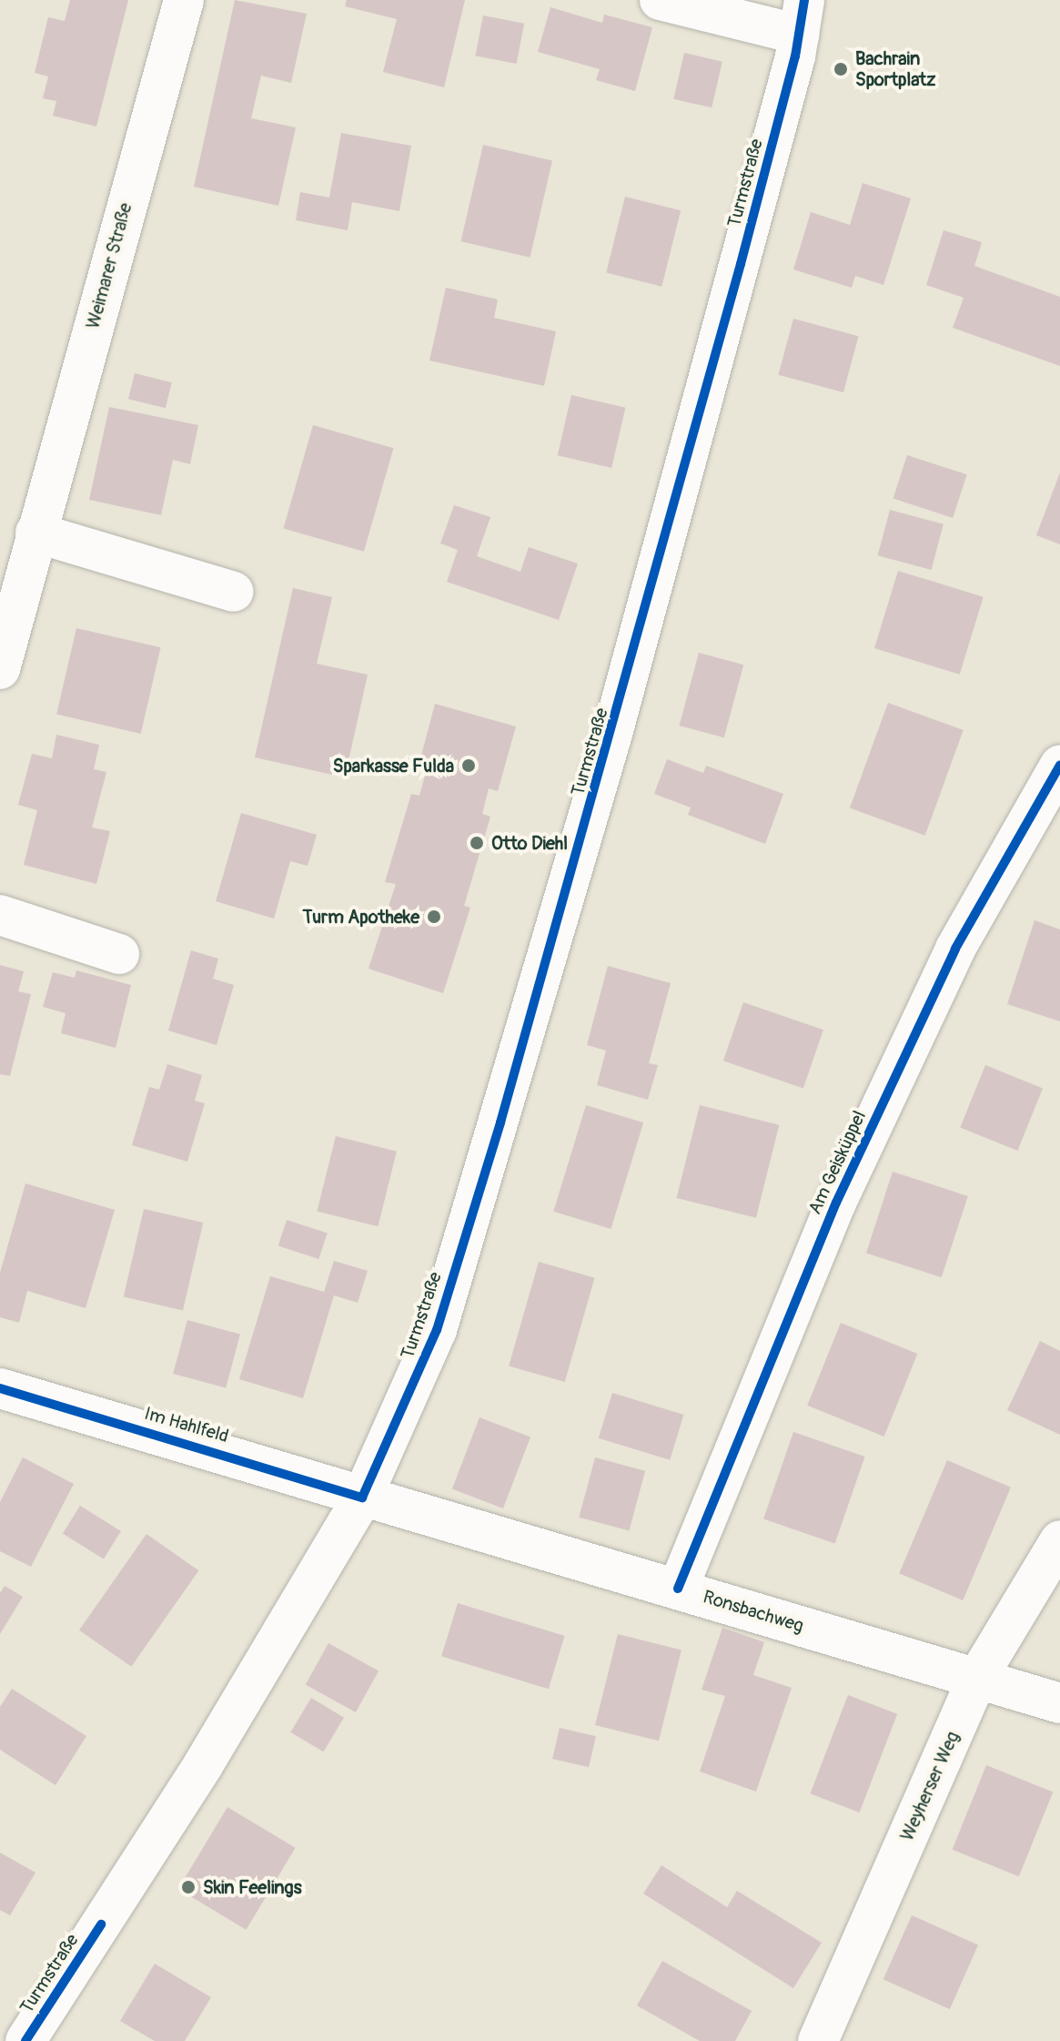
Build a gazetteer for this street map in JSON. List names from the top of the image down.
{
  "streets": {
    "street": [
      "Turmstraße",
      "Weimarer Straße",
      "Am Geisküppel",
      "Im Hahlfeld",
      "Ronsbachweg",
      "Weyherser Weg"
    ]
  },
  "crossings": [
    ["Turmstraße", "Im Hahlfeld"],
    ["Turmstraße", "Ronsbachweg"],
    ["Am Geisküppel", "Ronsbachweg"],
    ["Im Hahlfeld", "Ronsbachweg"],
    ["Ronsbachweg", "Weyherser Weg"]
  ],
  "places": [
    "Bachrain Sportplatz",
    "Sparkasse Fulda",
    "Otto Diehl",
    "Turm Apotheke",
    "Skin Feelings"
  ]
}
